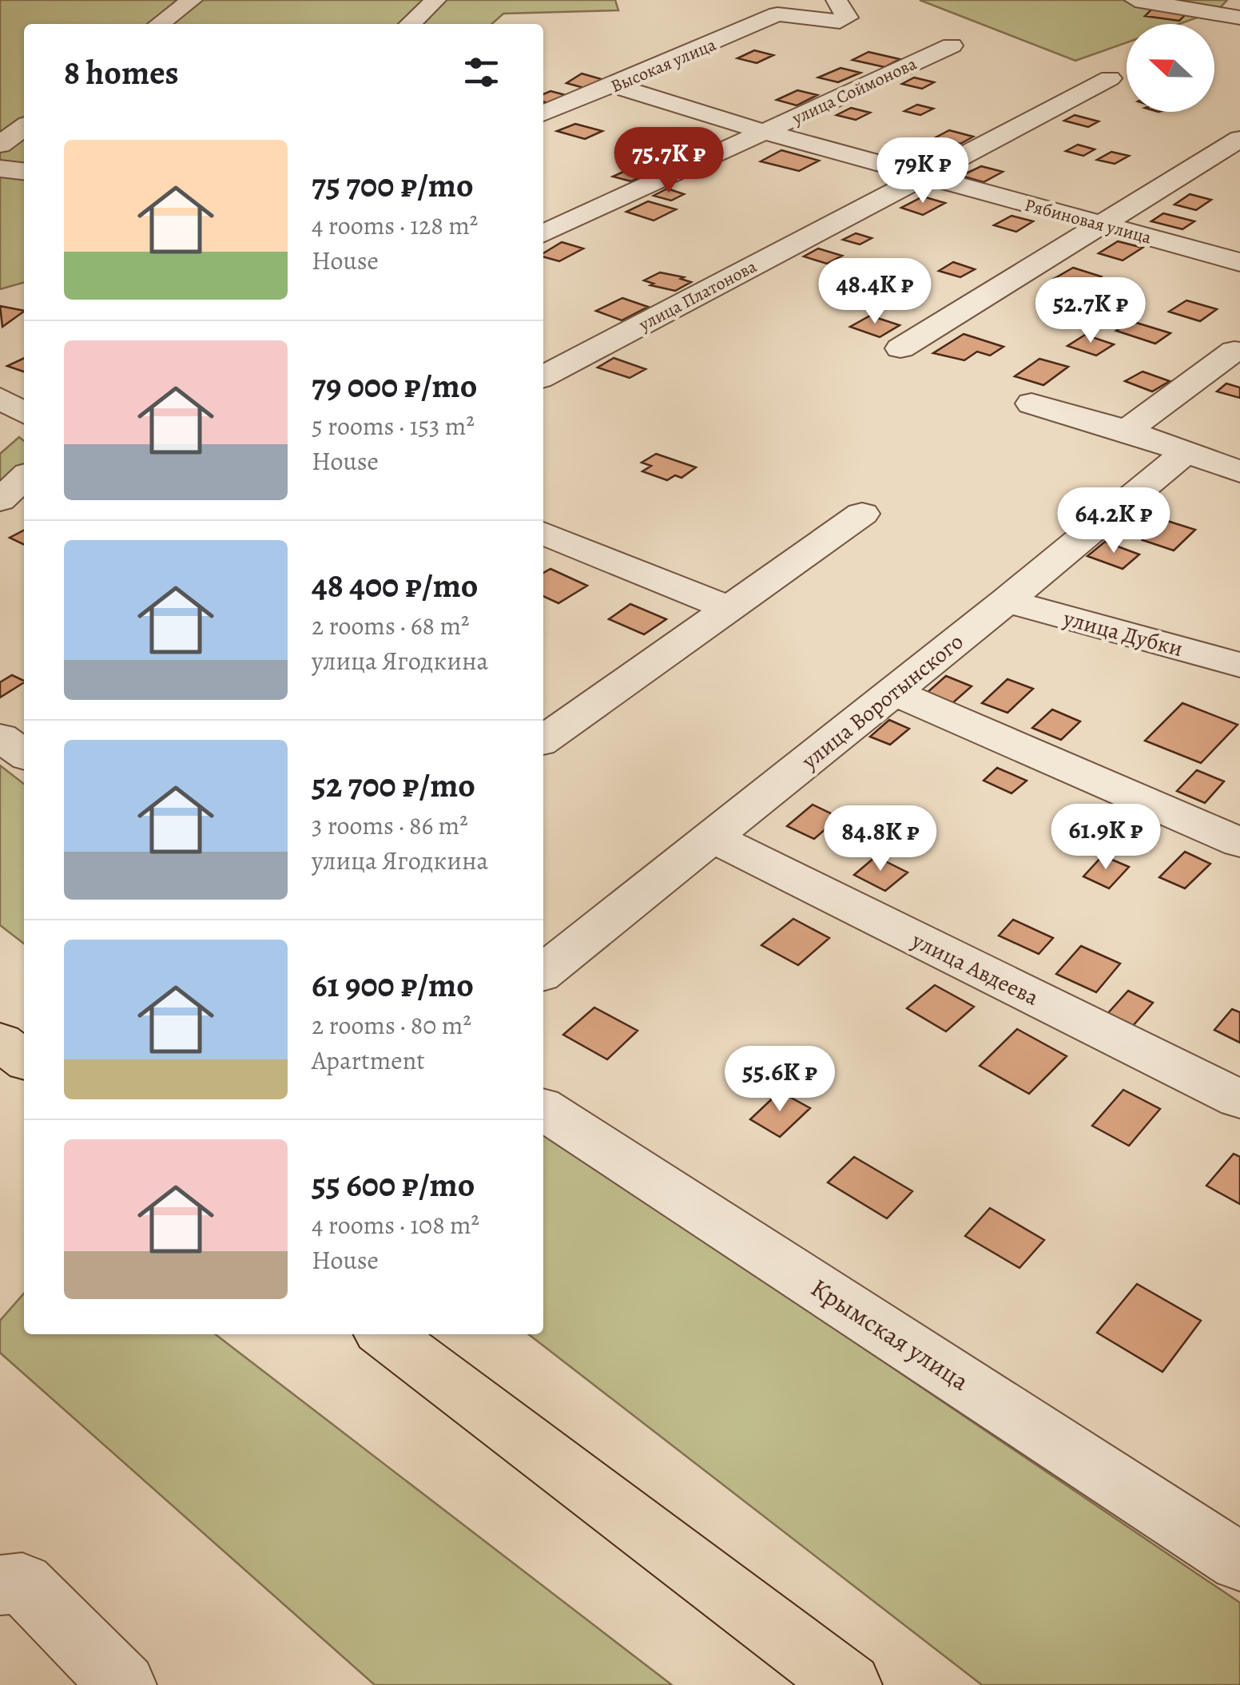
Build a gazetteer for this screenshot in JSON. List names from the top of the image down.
{
  "streets": {
    "street": [
      "Высокая улица",
      "улица Соймонова",
      "Рябиновая улица",
      "улица Платонова",
      "улица Дубки",
      "улица Воротынского",
      "улица Авдеева",
      "Крымская улица"
    ]
  },
  "crossings": [
    ["Высокая улица", "Рябиновая улица"],
    ["улица Соймонова", "Рябиновая улица"],
    ["Рябиновая улица", "улица Платонова"],
    ["улица Дубки", "улица Воротынского"],
    ["улица Воротынского", "улица Авдеева"]
  ],
  "north": "left",
  "page": {
    "heading": "8 homes",
    "list": [
      {
        "name": "75 700 ₽/mo",
        "note": "4 rooms · 128 m² · House"
      },
      {
        "name": "79 000 ₽/mo",
        "note": "5 rooms · 153 m² · House"
      },
      {
        "name": "48 400 ₽/mo",
        "note": "2 rooms · 68 m² · улица Ягодкина"
      },
      {
        "name": "52 700 ₽/mo",
        "note": "3 rooms · 86 m² · улица Ягодкина"
      },
      {
        "name": "61 900 ₽/mo",
        "note": "2 rooms · 80 m² · Apartment"
      },
      {
        "name": "55 600 ₽/mo",
        "note": "4 rooms · 108 m² · House"
      }
    ],
    "price": [
      "75.7K ₽",
      "79K ₽",
      "48.4K ₽",
      "52.7K ₽",
      "64.2K ₽",
      "61.9K ₽",
      "84.8K ₽",
      "55.6K ₽"
    ]
  }
}
